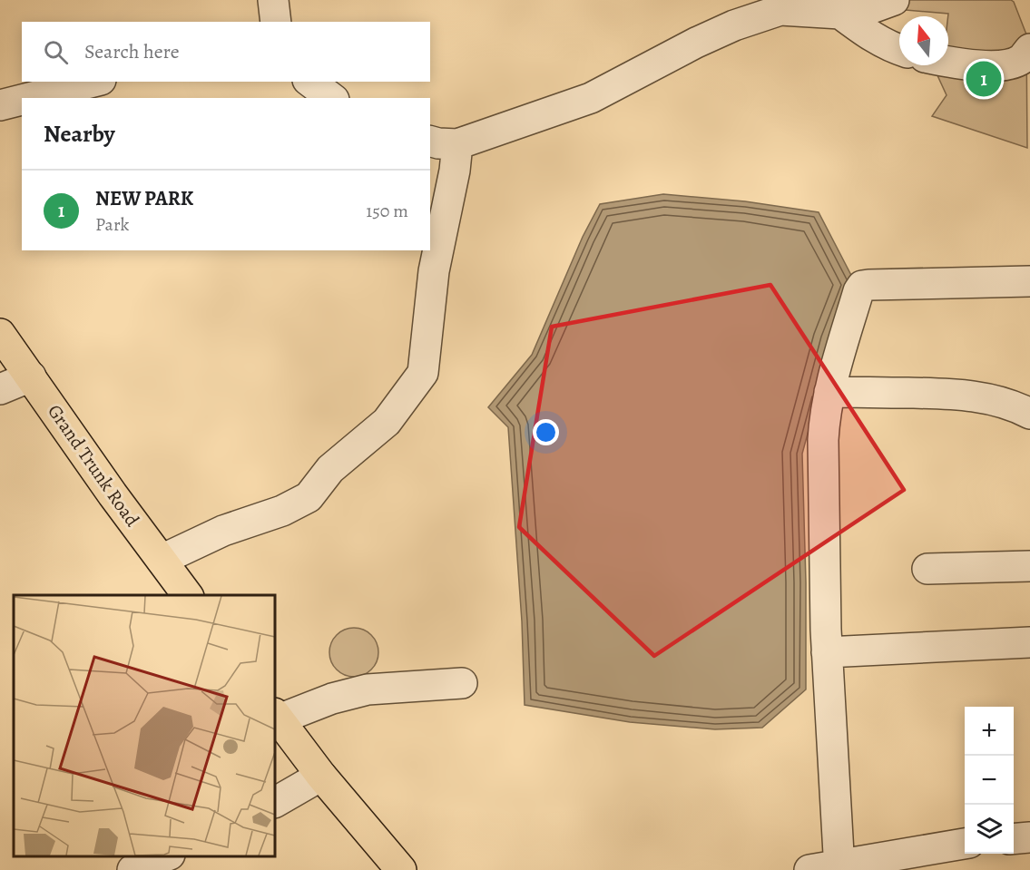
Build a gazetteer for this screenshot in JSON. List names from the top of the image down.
{
  "streets": {
    "main road": ["Grand Trunk Road"]
  },
  "north": "top",
  "page": {
    "search": "Search here",
    "pins": "1",
    "heading": "Nearby",
    "list": [
      {
        "mark": "1",
        "name": "NEW PARK",
        "note": "Park",
        "value": "150 m"
      }
    ],
    "map_buttons": ["+", "−"]
  }
}
